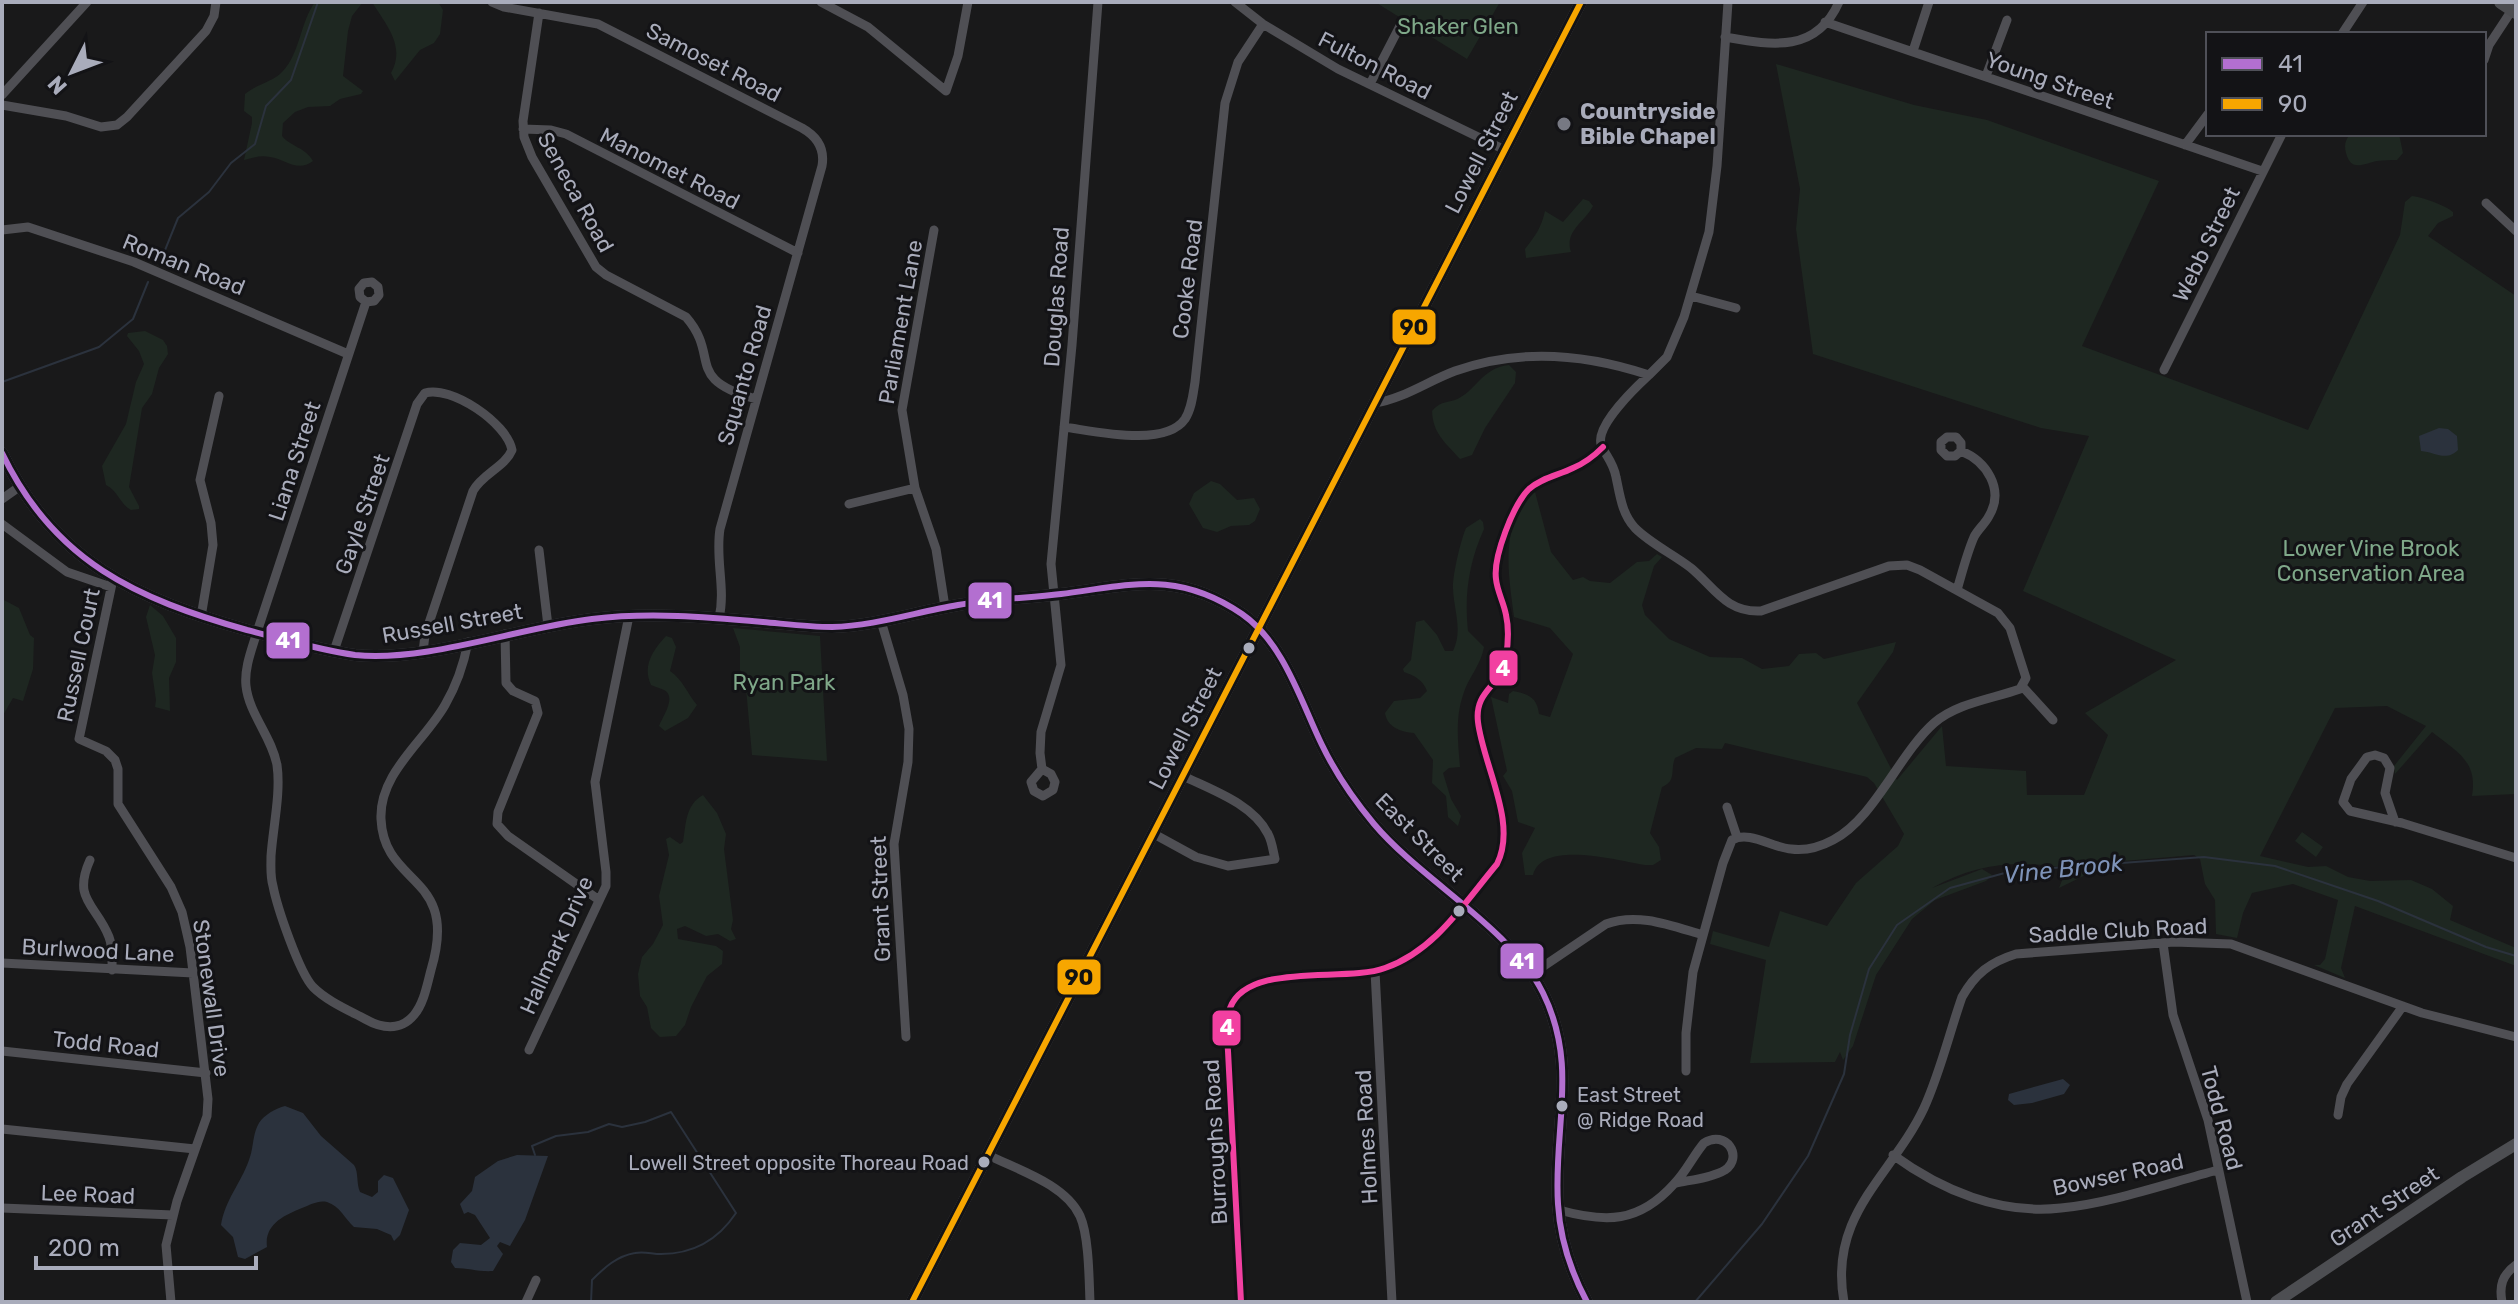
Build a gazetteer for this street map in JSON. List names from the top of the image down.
{
  "streets": {
    "street": [
      "Samoset Road",
      "Fulton Road",
      "Young Street",
      "Lowell Street",
      "Manomet Road",
      "Seneca Road",
      "Webb Street",
      "Roman Road",
      "Cooke Road",
      "Douglas Road",
      "Parliament Lane",
      "Squanto Road",
      "Liana Street",
      "Gayle Street",
      "Russell Street",
      "Russell Court",
      "East Street",
      "Grant Street",
      "Saddle Club Road",
      "Hallmark Drive",
      "Burlwood Lane",
      "Stonewall Drive",
      "Todd Road",
      "Holmes Road",
      "Burroughs Road",
      "Bowser Road",
      "Lee Road"
    ]
  },
  "crossings": [
    ["Samoset Road", "Seneca Road"],
    ["Samoset Road", "Squanto Road"],
    ["Fulton Road", "Lowell Street"],
    ["Fulton Road", "Cooke Road"],
    ["Young Street", "Webb Street"],
    ["Lowell Street", "East Street"],
    ["Manomet Road", "Seneca Road"],
    ["Manomet Road", "Squanto Road"],
    ["Seneca Road", "Squanto Road"],
    ["Roman Road", "Liana Street"],
    ["Cooke Road", "Douglas Road"],
    ["Douglas Road", "East Street"],
    ["Parliament Lane", "Russell Street"],
    ["Squanto Road", "Russell Street"],
    ["Liana Street", "Russell Street"],
    ["Gayle Street", "Russell Street"],
    ["Russell Street", "Russell Court"],
    ["Russell Street", "East Street"],
    ["Russell Street", "Grant Street"],
    ["Russell Street", "Hallmark Drive"],
    ["Russell Court", "Stonewall Drive"],
    ["East Street", "Burroughs Road"],
    ["Saddle Club Road", "Todd Road"],
    ["Saddle Club Road", "Bowser Road"],
    ["Burlwood Lane", "Stonewall Drive"],
    ["Stonewall Drive", "Todd Road"],
    ["Stonewall Drive", "Lee Road"],
    ["Todd Road", "Bowser Road"],
    ["Holmes Road", "Burroughs Road"]
  ],
  "water": ["Vine Brook"],
  "parks": ["Shaker Glen", "Lower Vine Brook Conservation Area", "Ryan Park"],
  "places": ["Countryside Bible Chapel", "East Street @ Ridge Road", "Lowell Street opposite Thoreau Road"],
  "lines": ["transit line 90", "transit line 4", "transit line 41"],
  "legend": ["41", "90"],
  "scale_bar": "200 m",
  "north": "bottom left"
}
